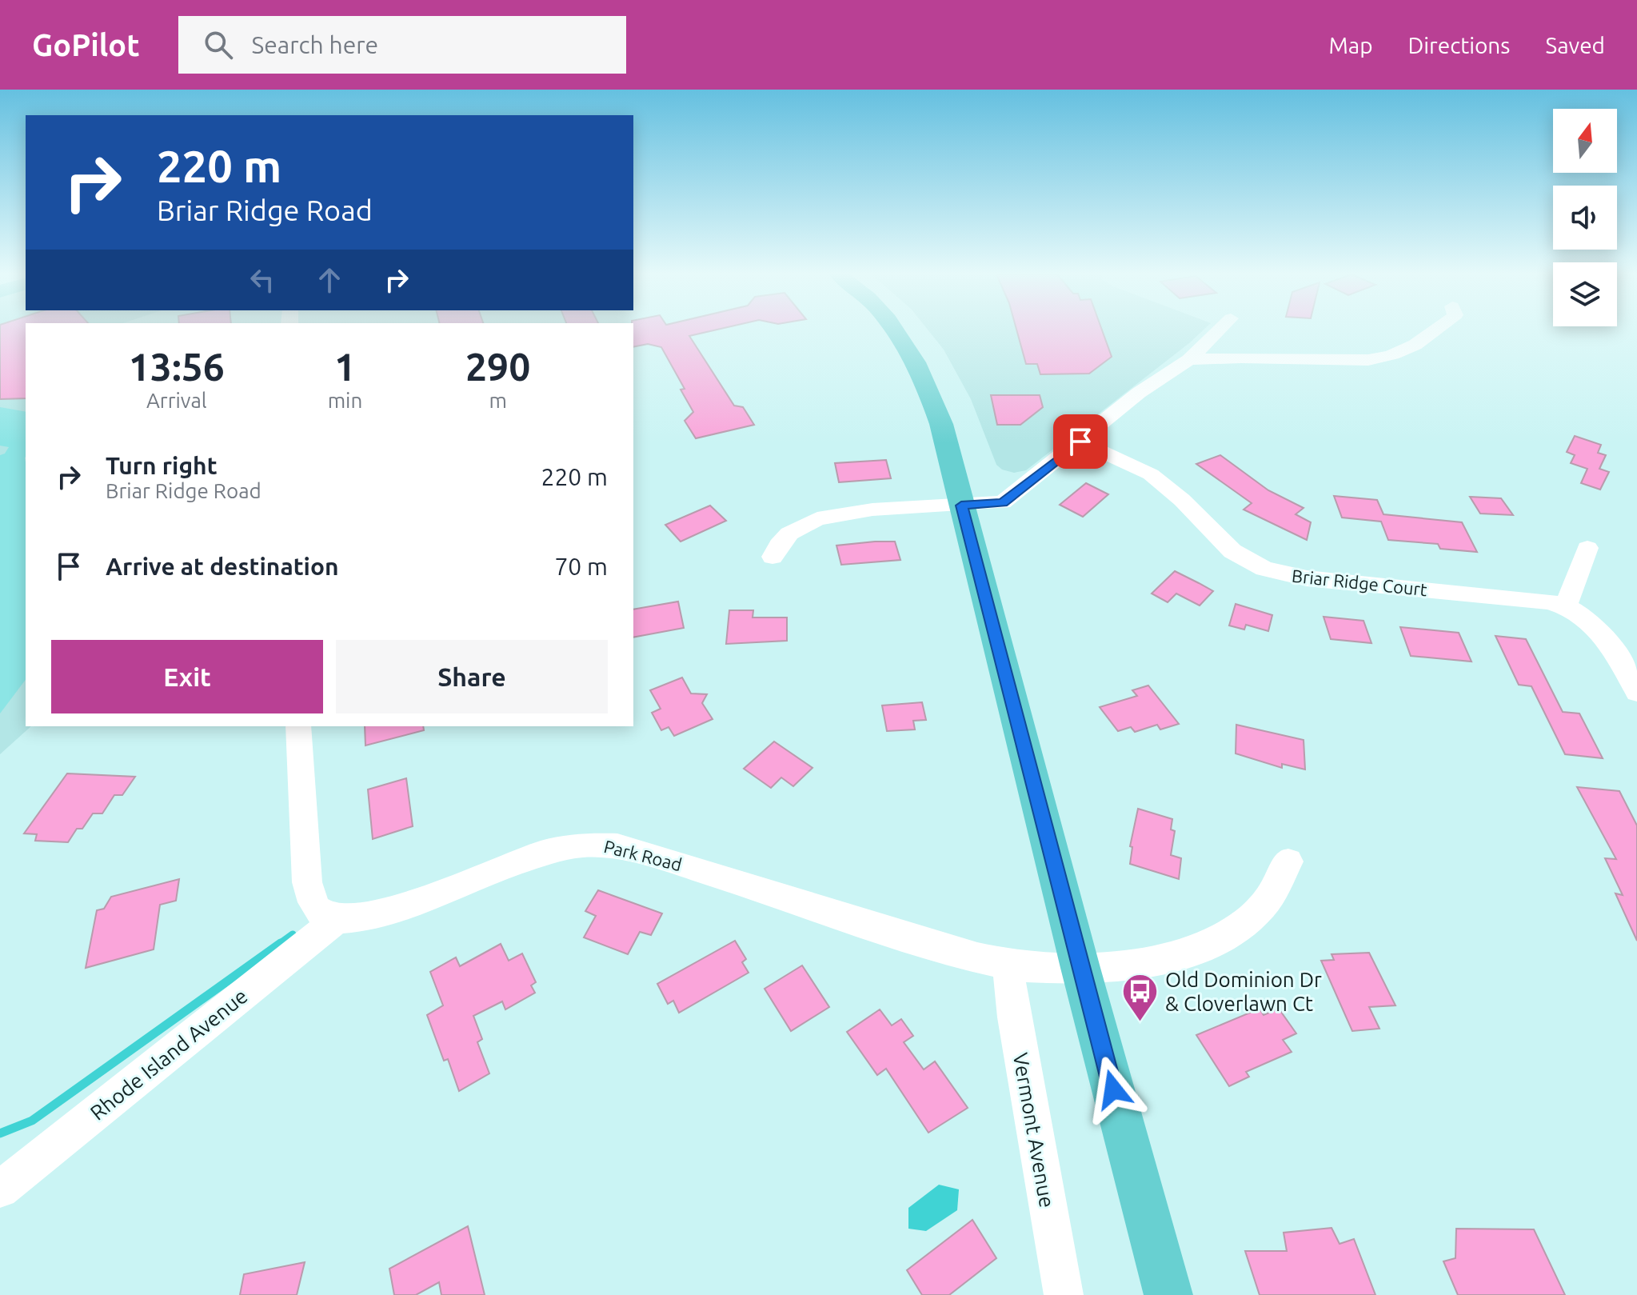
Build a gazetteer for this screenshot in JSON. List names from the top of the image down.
{
  "streets": {
    "street": [
      "Briar Ridge Court",
      "Park Road",
      "Rhode Island Avenue",
      "Vermont Avenue"
    ]
  },
  "crossings": [
    ["Park Road", "Rhode Island Avenue"],
    ["Park Road", "Vermont Avenue"]
  ],
  "places": {
    "bus stop": ["Old Dominion Dr & Cloverlawn Ct"]
  },
  "north": "top",
  "page": {
    "header": "GoPilot",
    "search": "Search here",
    "nav": ["Map", "Directions", "Saved"],
    "turn": ["220 m", "Briar Ridge Road"],
    "eta": [
      "13:56",
      "Arrival",
      "1",
      "min",
      "290",
      "m"
    ],
    "list": [
      {
        "name": "Turn right",
        "note": "Briar Ridge Road",
        "value": "220 m"
      },
      {
        "name": "Arrive at destination",
        "value": "70 m"
      }
    ],
    "buttons": ["Exit", "Share"]
  }
}
